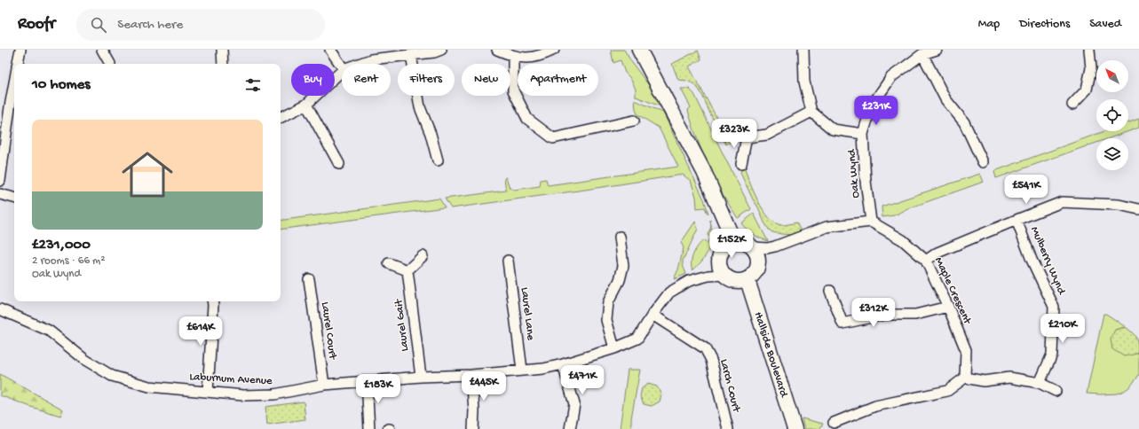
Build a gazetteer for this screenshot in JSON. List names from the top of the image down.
{
  "streets": {
    "street": [
      "Oak Wynd",
      "Mulberry Wynd",
      "Maple Crescent",
      "Laurel Lane",
      "Laurel Gait",
      "Laurel Court",
      "Hallside Boulevard",
      "Laburnum Avenue",
      "Larch Court"
    ]
  },
  "crossings": [
    ["Oak Wynd", "Maple Crescent"],
    ["Laurel Lane", "Laburnum Avenue"],
    ["Laurel Gait", "Laburnum Avenue"],
    ["Laurel Court", "Laburnum Avenue"],
    ["Hallside Boulevard", "Laburnum Avenue"],
    ["Laburnum Avenue", "Larch Court"]
  ],
  "north": "top left",
  "page": {
    "header": "Roofr",
    "search": "Search here",
    "nav": ["Map", "Directions", "Saved"],
    "chip": [
      "Buy",
      "Rent",
      "Filters",
      "New",
      "Apartment"
    ],
    "heading": "10 homes",
    "price": [
      "£231K",
      "£323K",
      "£541K",
      "£152K",
      "£312K",
      "£210K",
      "£614K",
      "£471K",
      "£445K",
      "£183K"
    ],
    "list": [
      {
        "name": "£231,000",
        "note": "2 rooms · 66 m² · Oak Wynd"
      }
    ]
  }
}
